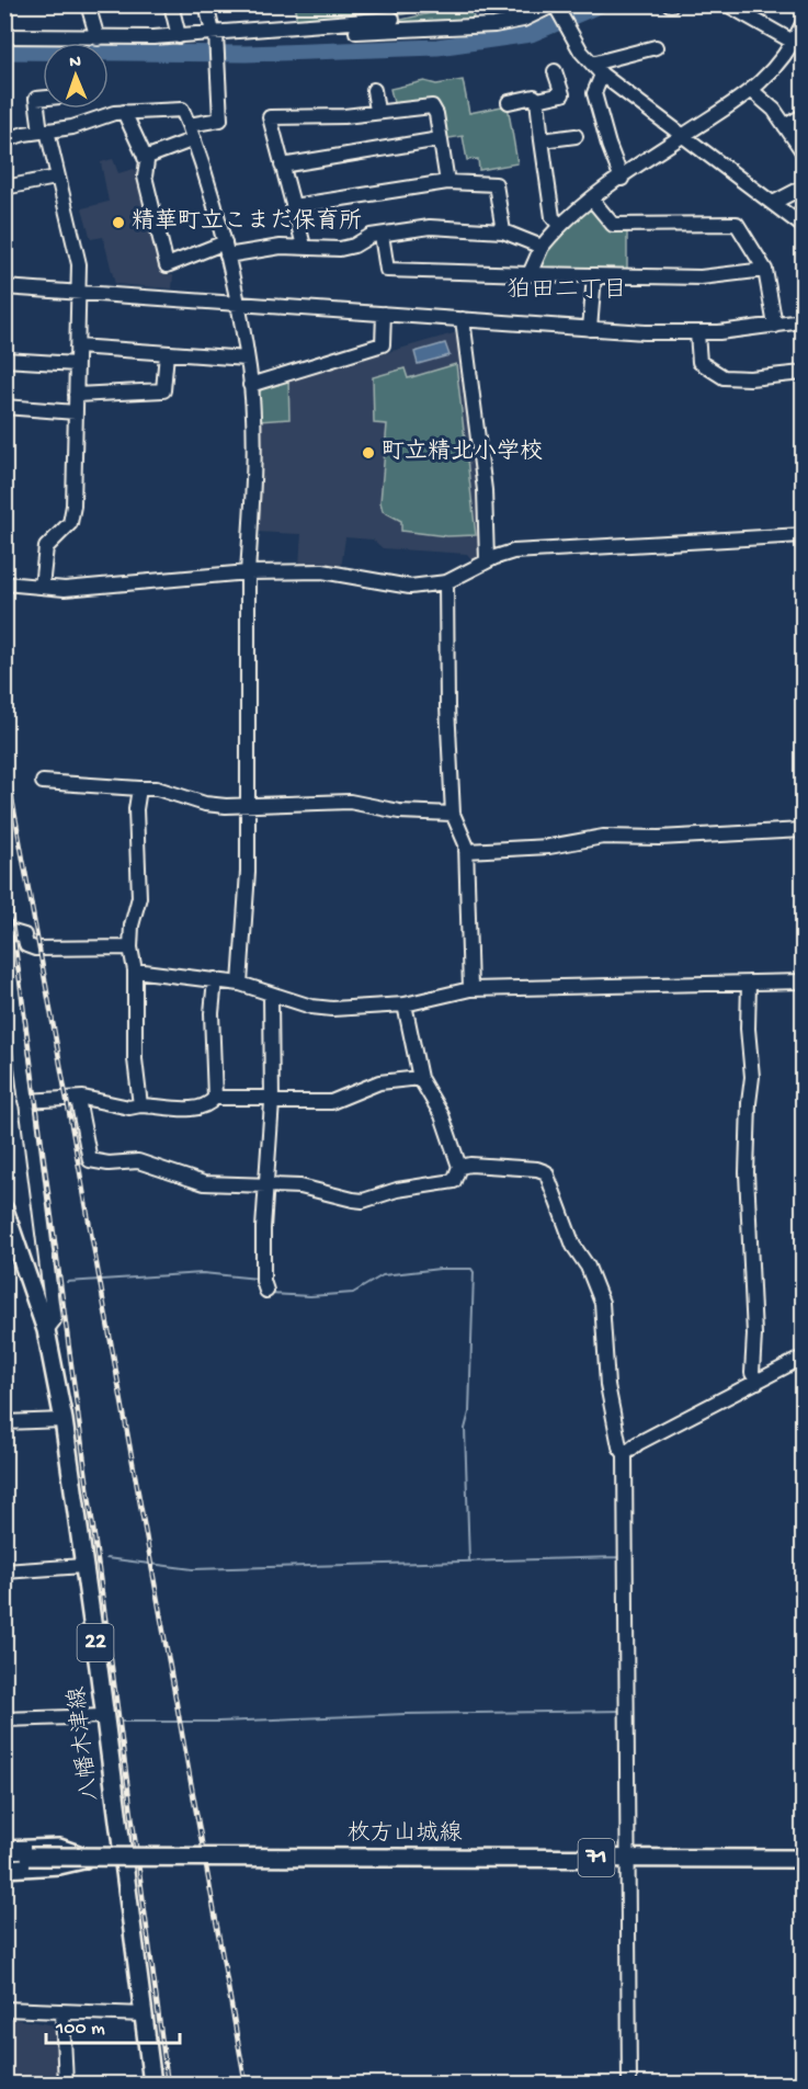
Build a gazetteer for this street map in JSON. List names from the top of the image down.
{
  "streets": {
    "main road": [
      "22",
      "八幡木津線",
      "枚方山城線",
      "71"
    ]
  },
  "districts": ["狛田二丁目"],
  "places": ["精華町立こまだ保育所", "町立精北小学校"],
  "scale_bar": "100 m",
  "north": "top"
}
